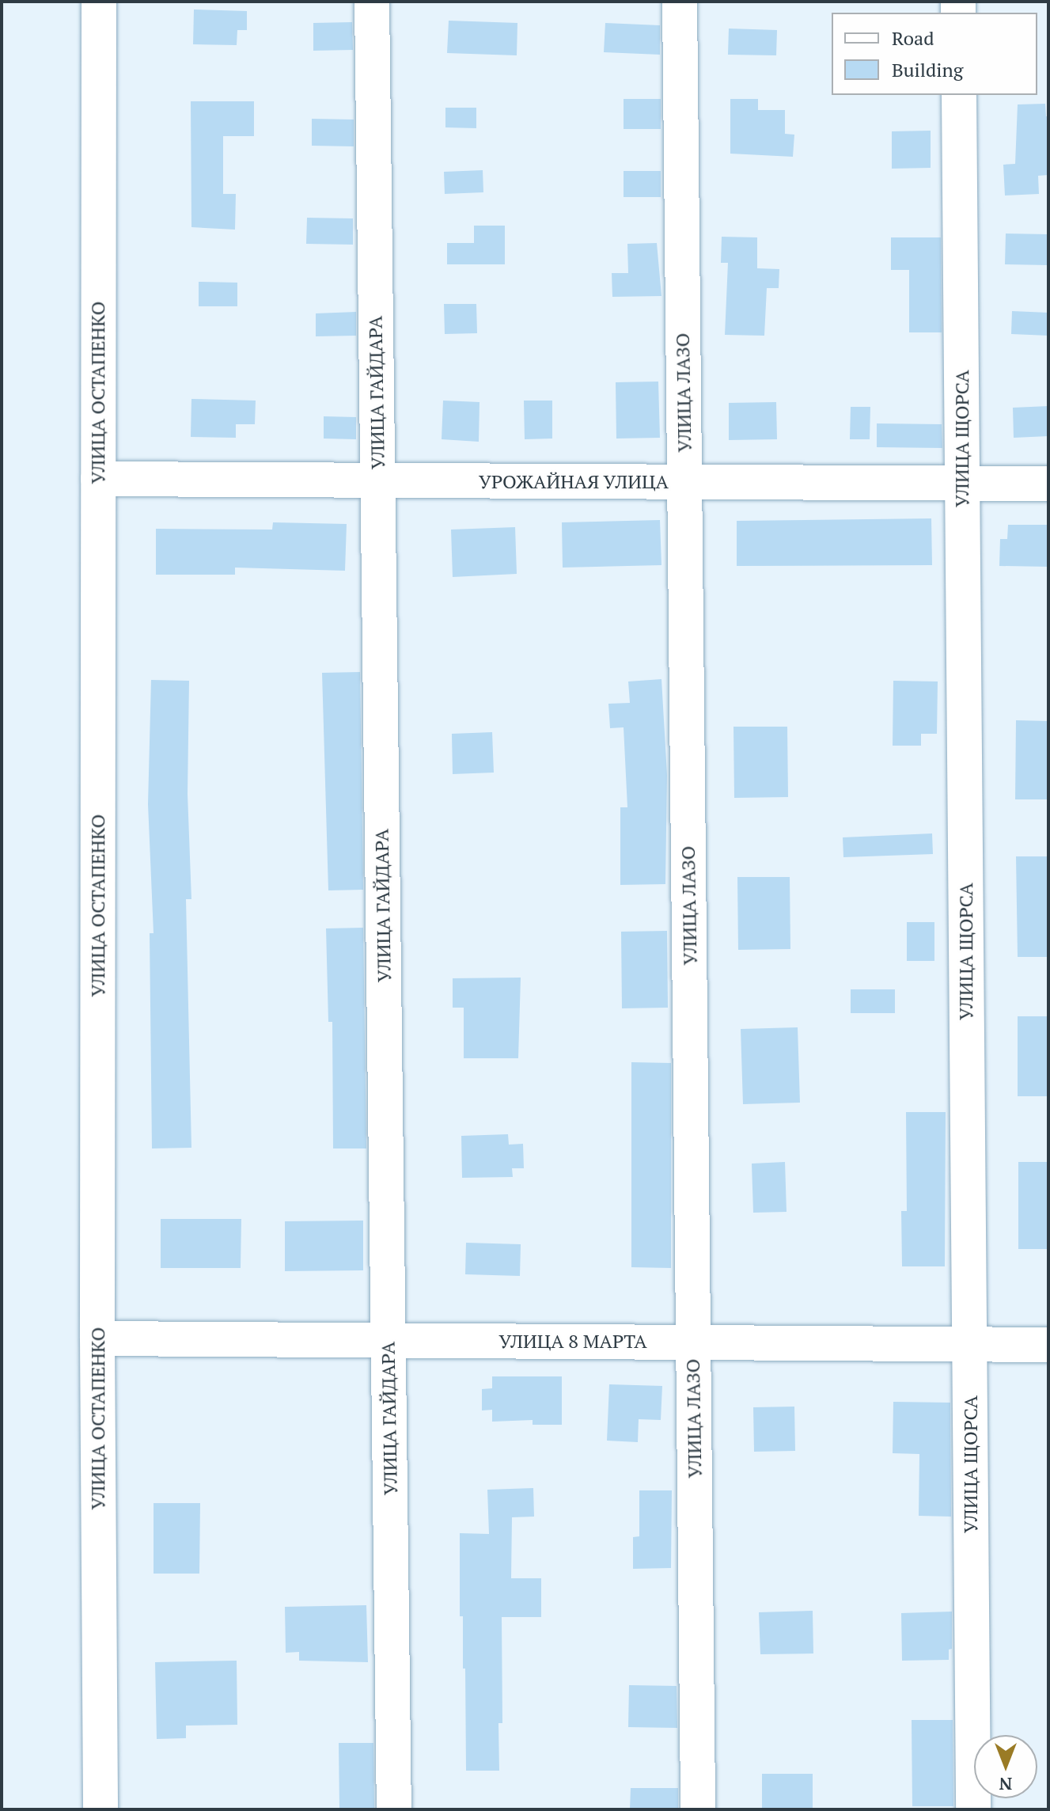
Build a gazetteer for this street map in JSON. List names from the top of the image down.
{
  "streets": {
    "street": [
      "УЛИЦА ОСТАПЕНКО",
      "УЛИЦА ГАЙДАРА",
      "УЛИЦА ЛАЗО",
      "УЛИЦА ЩОРСА",
      "УРОЖАЙНАЯ УЛИЦА",
      "УЛИЦА 8 МАРТА"
    ]
  },
  "crossings": [
    ["УЛИЦА ОСТАПЕНКО", "УРОЖАЙНАЯ УЛИЦА"],
    ["УЛИЦА ОСТАПЕНКО", "УЛИЦА 8 МАРТА"],
    ["УЛИЦА ГАЙДАРА", "УРОЖАЙНАЯ УЛИЦА"],
    ["УЛИЦА ГАЙДАРА", "УЛИЦА 8 МАРТА"],
    ["УЛИЦА ЛАЗО", "УРОЖАЙНАЯ УЛИЦА"],
    ["УЛИЦА ЛАЗО", "УЛИЦА 8 МАРТА"],
    ["УЛИЦА ЩОРСА", "УРОЖАЙНАЯ УЛИЦА"],
    ["УЛИЦА ЩОРСА", "УЛИЦА 8 МАРТА"]
  ],
  "legend": ["Road", "Building"],
  "north": "bottom"
}
